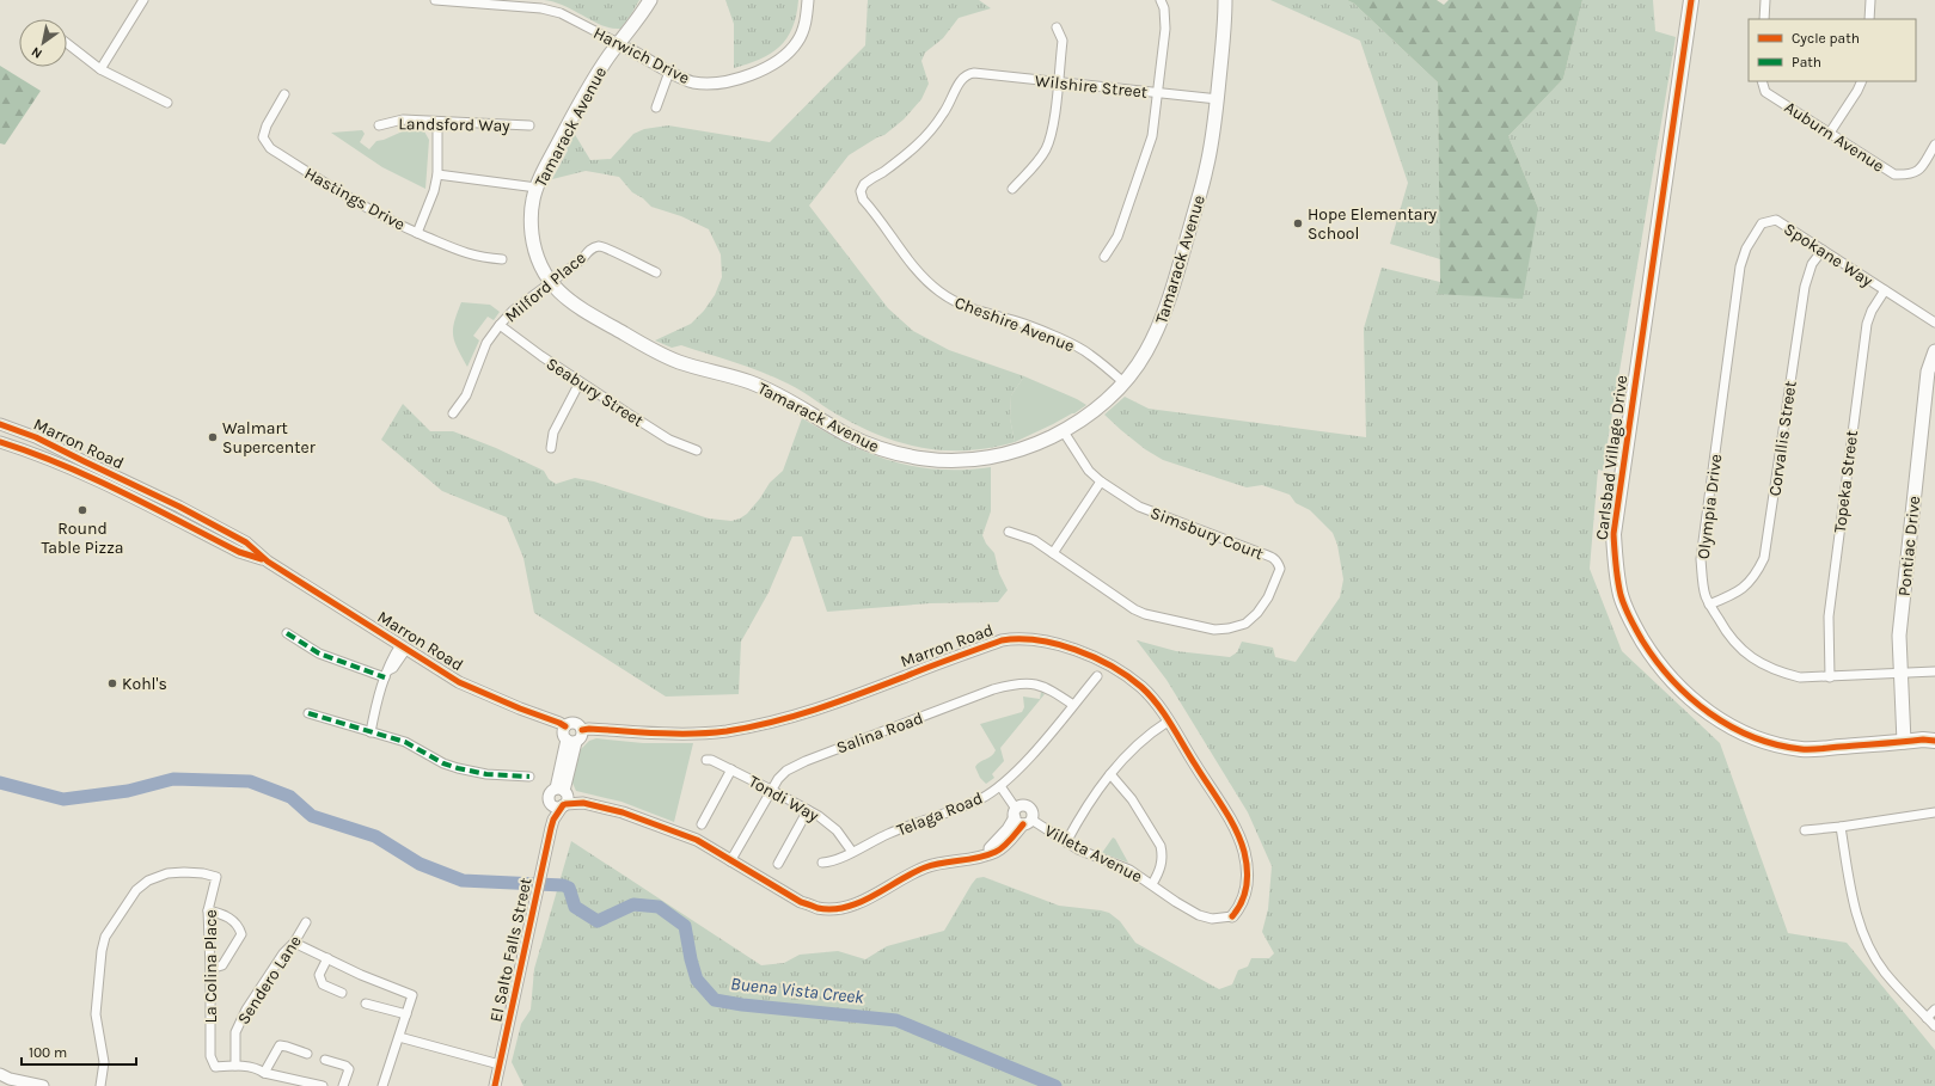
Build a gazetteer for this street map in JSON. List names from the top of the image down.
{
  "streets": {
    "main road": ["Tamarack Avenue", "Carlsbad Village Drive", "Pontiac Drive"],
    "street": [
      "Harwich Drive",
      "Wilshire Street",
      "Landsford Way",
      "Auburn Avenue",
      "Hastings Drive",
      "Spokane Way",
      "Milford Place",
      "Cheshire Avenue",
      "Seabury Street",
      "Corvallis Street",
      "Marron Road",
      "Topeka Street",
      "Olympia Drive",
      "Simsbury Court",
      "Salina Road",
      "Tondi Way",
      "Telaga Road",
      "Villeta Avenue",
      "El Salto Falls Street",
      "La Colina Place",
      "Sendero Lane"
    ]
  },
  "crossings": [
    ["Harwich Drive", "Tamarack Avenue"],
    ["Wilshire Street", "Tamarack Avenue"],
    ["Wilshire Street", "Cheshire Avenue"],
    ["Tamarack Avenue", "Milford Place"],
    ["Tamarack Avenue", "Cheshire Avenue"],
    ["Tamarack Avenue", "Simsbury Court"],
    ["Spokane Way", "Corvallis Street"],
    ["Spokane Way", "Topeka Street"],
    ["Spokane Way", "Olympia Drive"],
    ["Milford Place", "Seabury Street"],
    ["Corvallis Street", "Olympia Drive"],
    ["Marron Road", "Villeta Avenue"],
    ["Marron Road", "El Salto Falls Street"],
    ["Carlsbad Village Drive", "Pontiac Drive"],
    ["Topeka Street", "Olympia Drive"],
    ["Olympia Drive", "Pontiac Drive"],
    ["Salina Road", "Tondi Way"],
    ["Salina Road", "Telaga Road"],
    ["Tondi Way", "Telaga Road"],
    ["La Colina Place", "Sendero Lane"]
  ],
  "water": ["Buena Vista Creek"],
  "places": [
    "Hope Elementary School",
    "Walmart Supercenter",
    "Round Table Pizza",
    "Kohl's"
  ],
  "legend": ["Cycle path", "Path"],
  "scale_bar": "100 m",
  "north": "bottom left"
}
